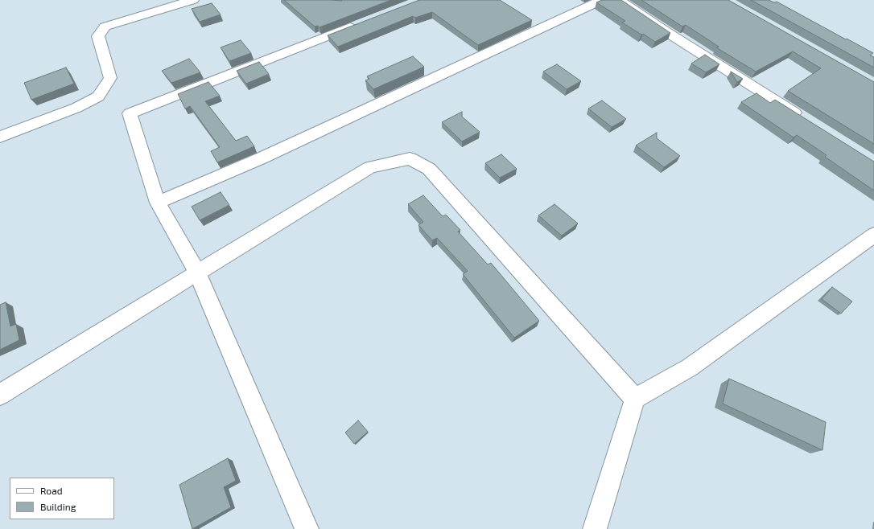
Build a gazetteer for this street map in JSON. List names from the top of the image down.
{
  "legend": ["Road", "Building"]
}
